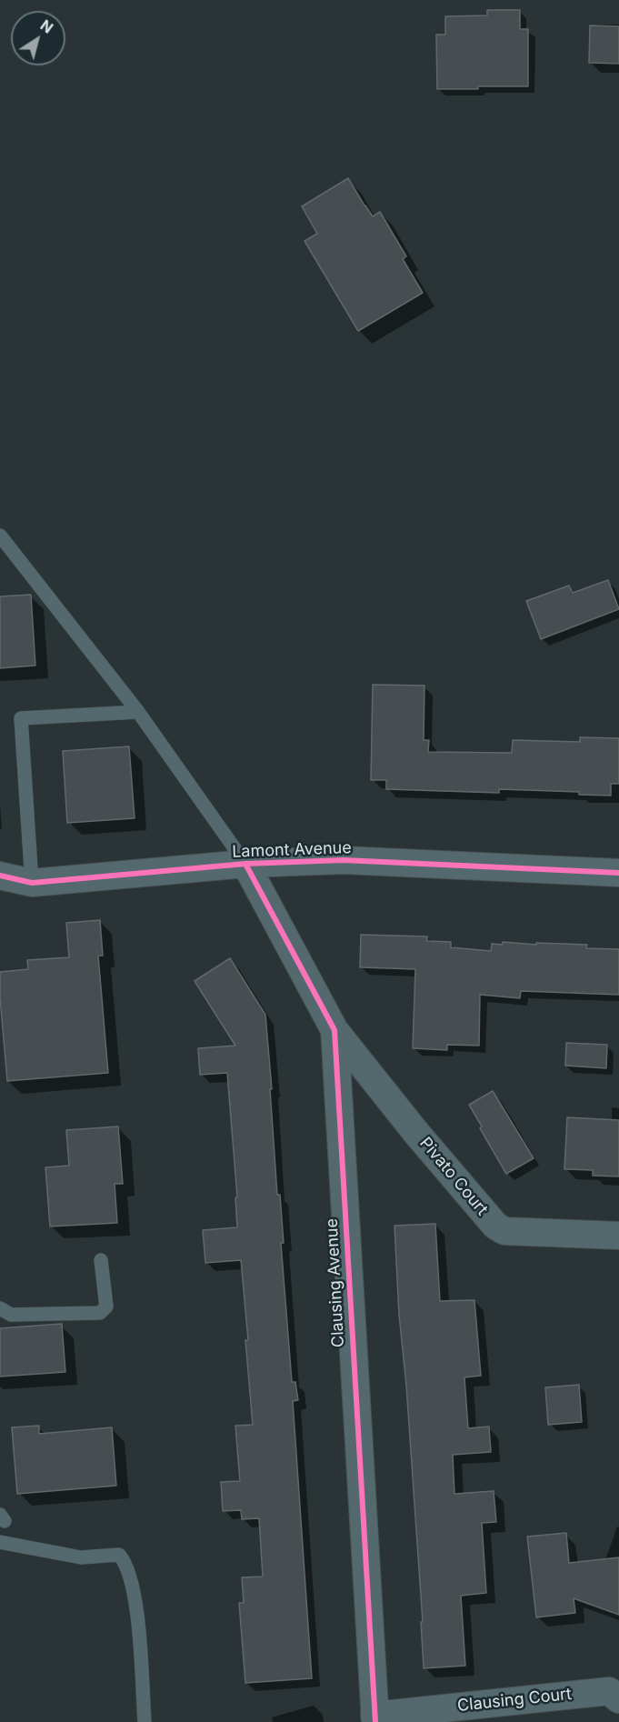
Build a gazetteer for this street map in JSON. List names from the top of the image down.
{
  "streets": {
    "street": [
      "Lamont Avenue",
      "Pivato Court",
      "Clausing Avenue",
      "Clausing Court"
    ]
  },
  "crossings": [
    ["Lamont Avenue", "Clausing Avenue"],
    ["Pivato Court", "Clausing Avenue"],
    ["Clausing Avenue", "Clausing Court"]
  ],
  "north": "top right"
}
